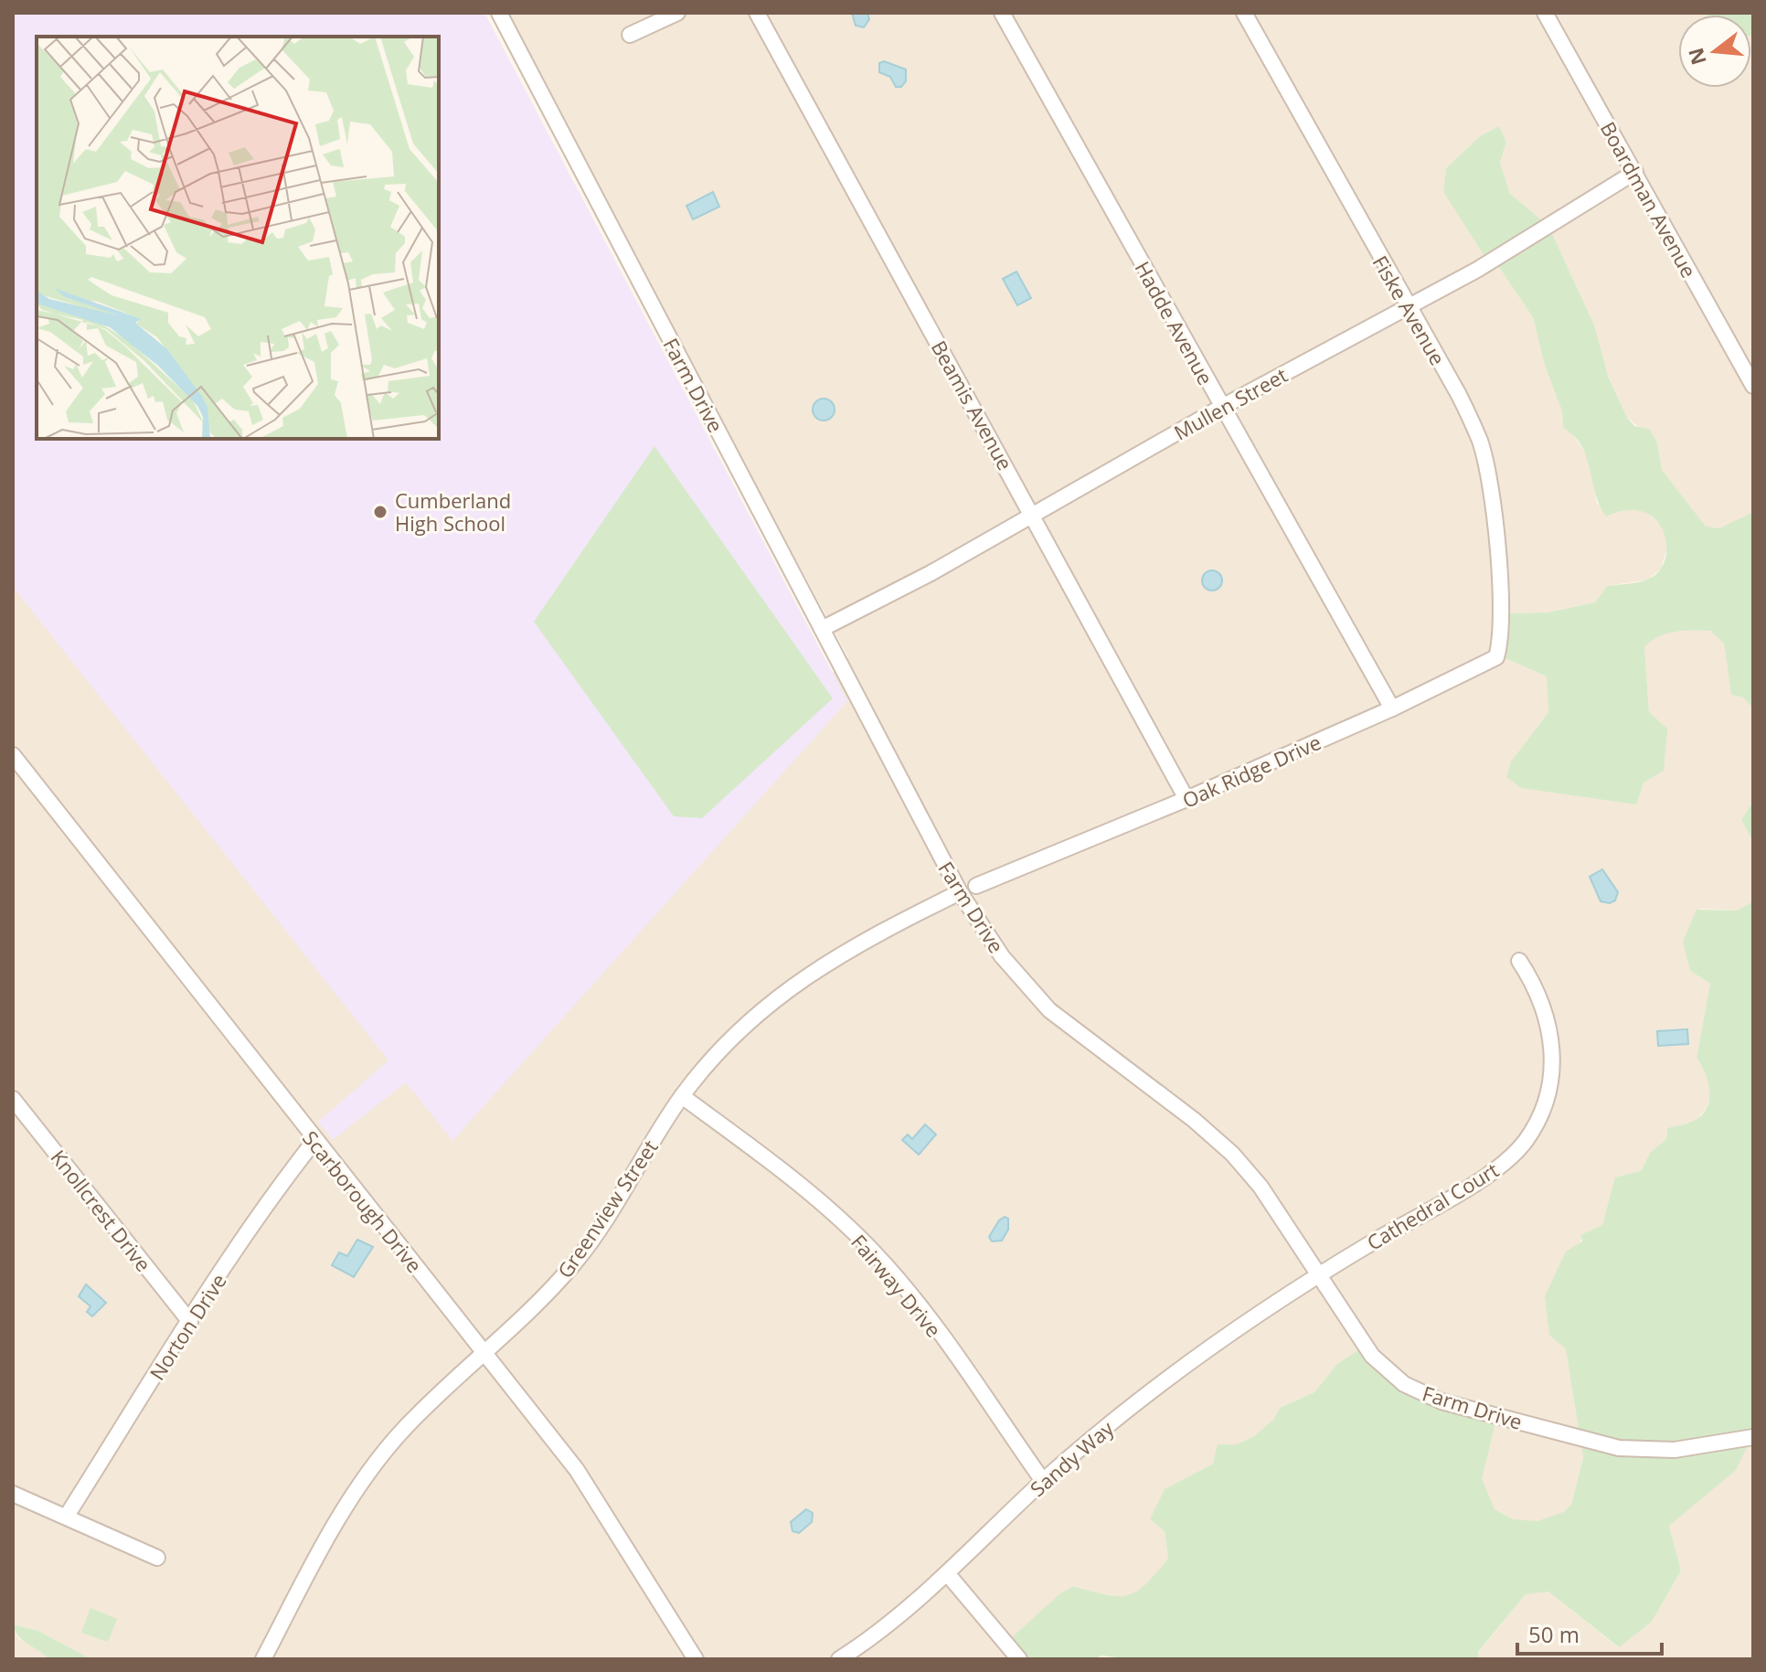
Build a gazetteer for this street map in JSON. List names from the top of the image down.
{
  "streets": {
    "street": [
      "Boardman Avenue",
      "Fiske Avenue",
      "Hadde Avenue",
      "Farm Drive",
      "Mullen Street",
      "Beamis Avenue",
      "Oak Ridge Drive",
      "Scarborough Drive",
      "Cathedral Court",
      "Greenview Street",
      "Knollcrest Drive",
      "Fairway Drive",
      "Norton Drive",
      "Sandy Way"
    ]
  },
  "crossings": [
    ["Boardman Avenue", "Mullen Street"],
    ["Fiske Avenue", "Mullen Street"],
    ["Fiske Avenue", "Oak Ridge Drive"],
    ["Hadde Avenue", "Mullen Street"],
    ["Hadde Avenue", "Oak Ridge Drive"],
    ["Farm Drive", "Mullen Street"],
    ["Farm Drive", "Cathedral Court"],
    ["Farm Drive", "Greenview Street"],
    ["Farm Drive", "Sandy Way"],
    ["Mullen Street", "Beamis Avenue"],
    ["Beamis Avenue", "Oak Ridge Drive"],
    ["Scarborough Drive", "Greenview Street"],
    ["Scarborough Drive", "Norton Drive"],
    ["Cathedral Court", "Sandy Way"],
    ["Greenview Street", "Fairway Drive"],
    ["Knollcrest Drive", "Norton Drive"],
    ["Fairway Drive", "Sandy Way"]
  ],
  "places": ["Cumberland High School"],
  "scale_bar": "50 m",
  "north": "left"
}
